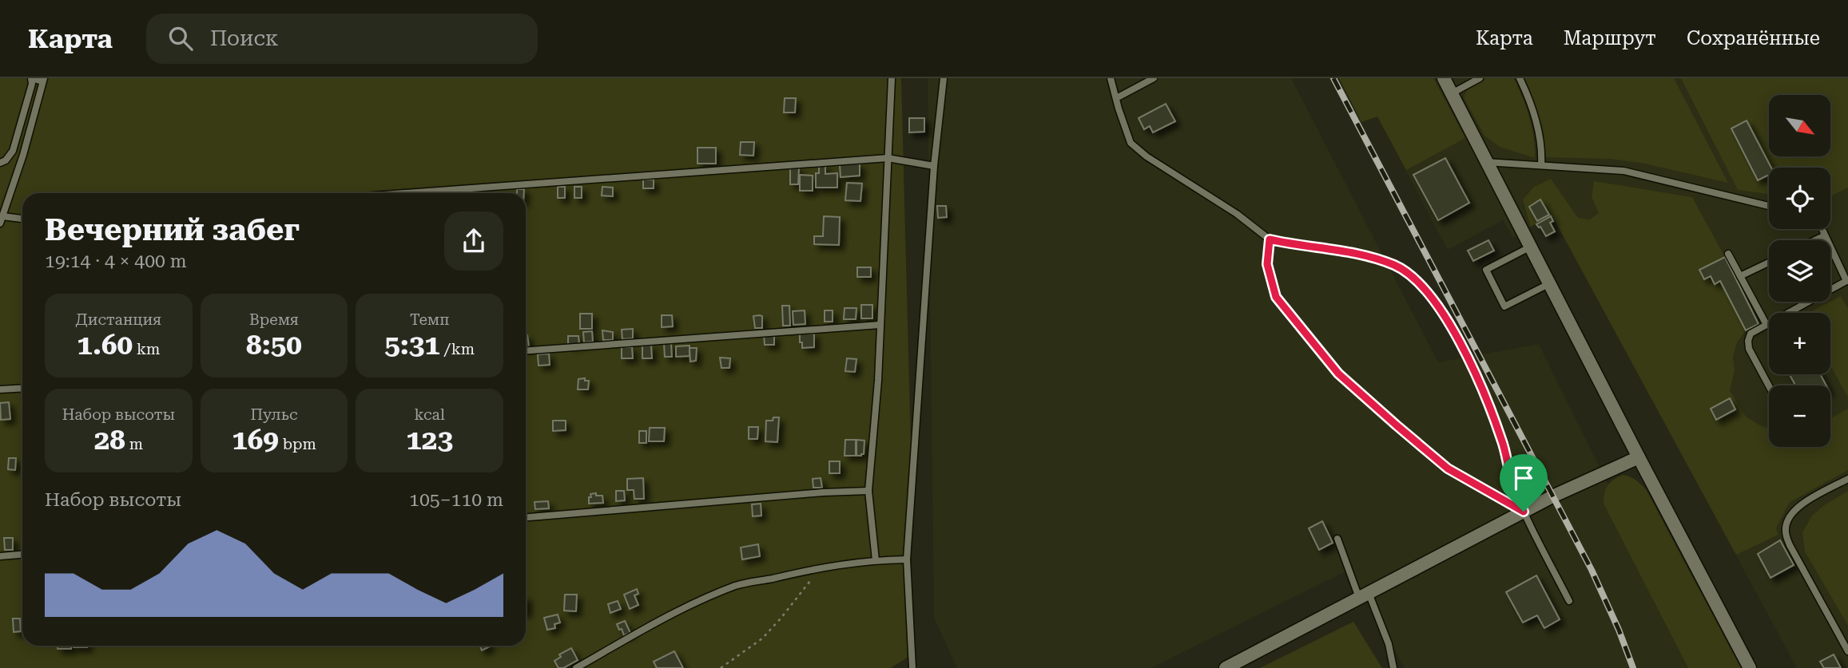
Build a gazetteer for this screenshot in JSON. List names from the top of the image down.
{
  "north": "bottom right",
  "page": {
    "header": "Карта",
    "search": "Поиск",
    "nav": ["Карта", "Маршрут", "Сохранённые"],
    "map_buttons": ["+", "−"],
    "heading": ["Вечерний забег", "19:14 · 4 × 400 m"],
    "stats": [
      ["Дистанция", "1.60 km"],
      ["Время", "8:50"],
      ["Темп", "5:31 /km"],
      ["Набор высоты", "28 m"],
      ["Пульс", "169 bpm"],
      ["kcal", "123"]
    ],
    "chart": ["Набор высоты", "105–110 m"]
  }
}
